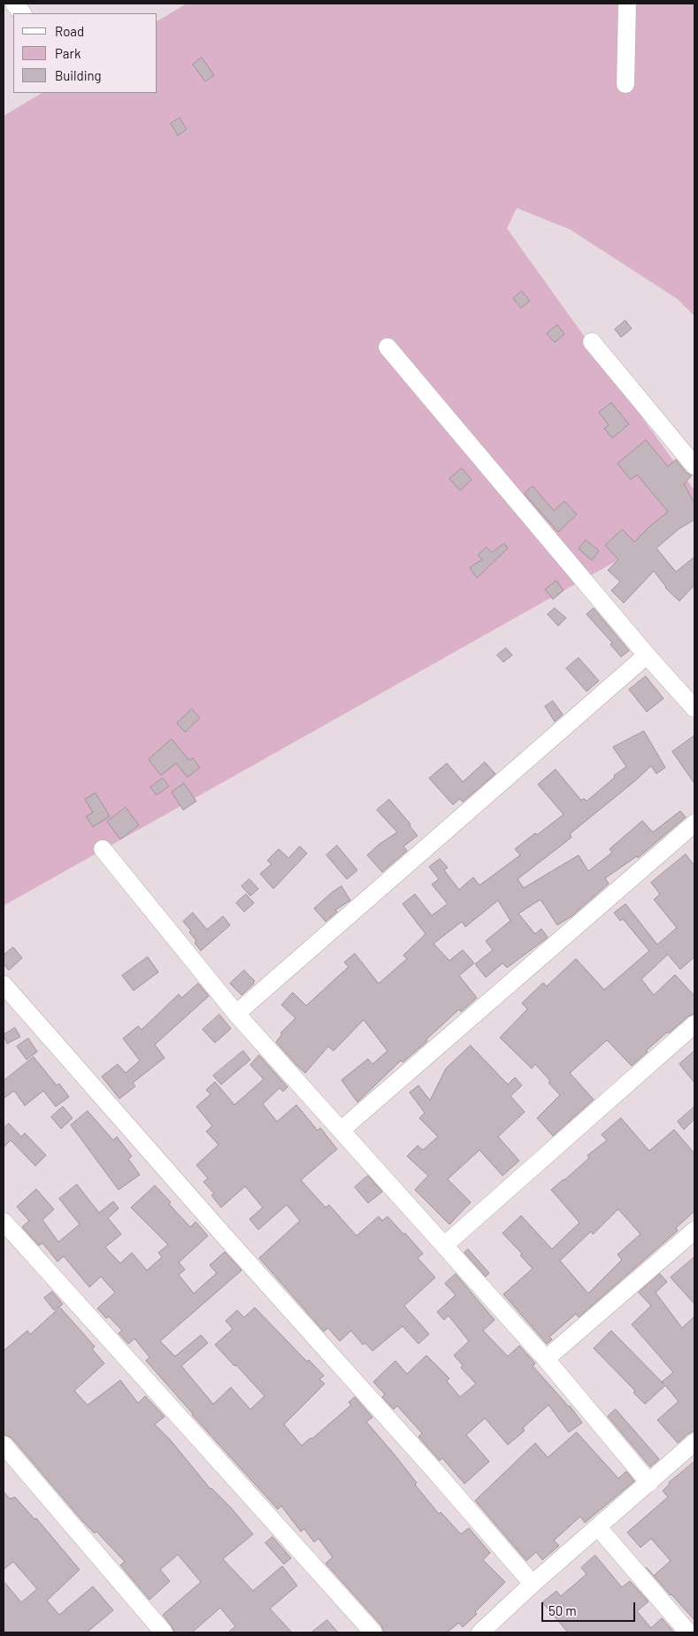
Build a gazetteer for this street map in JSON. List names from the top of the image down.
{
  "legend": ["Road", "Park", "Building"],
  "scale_bar": "50 m"
}
